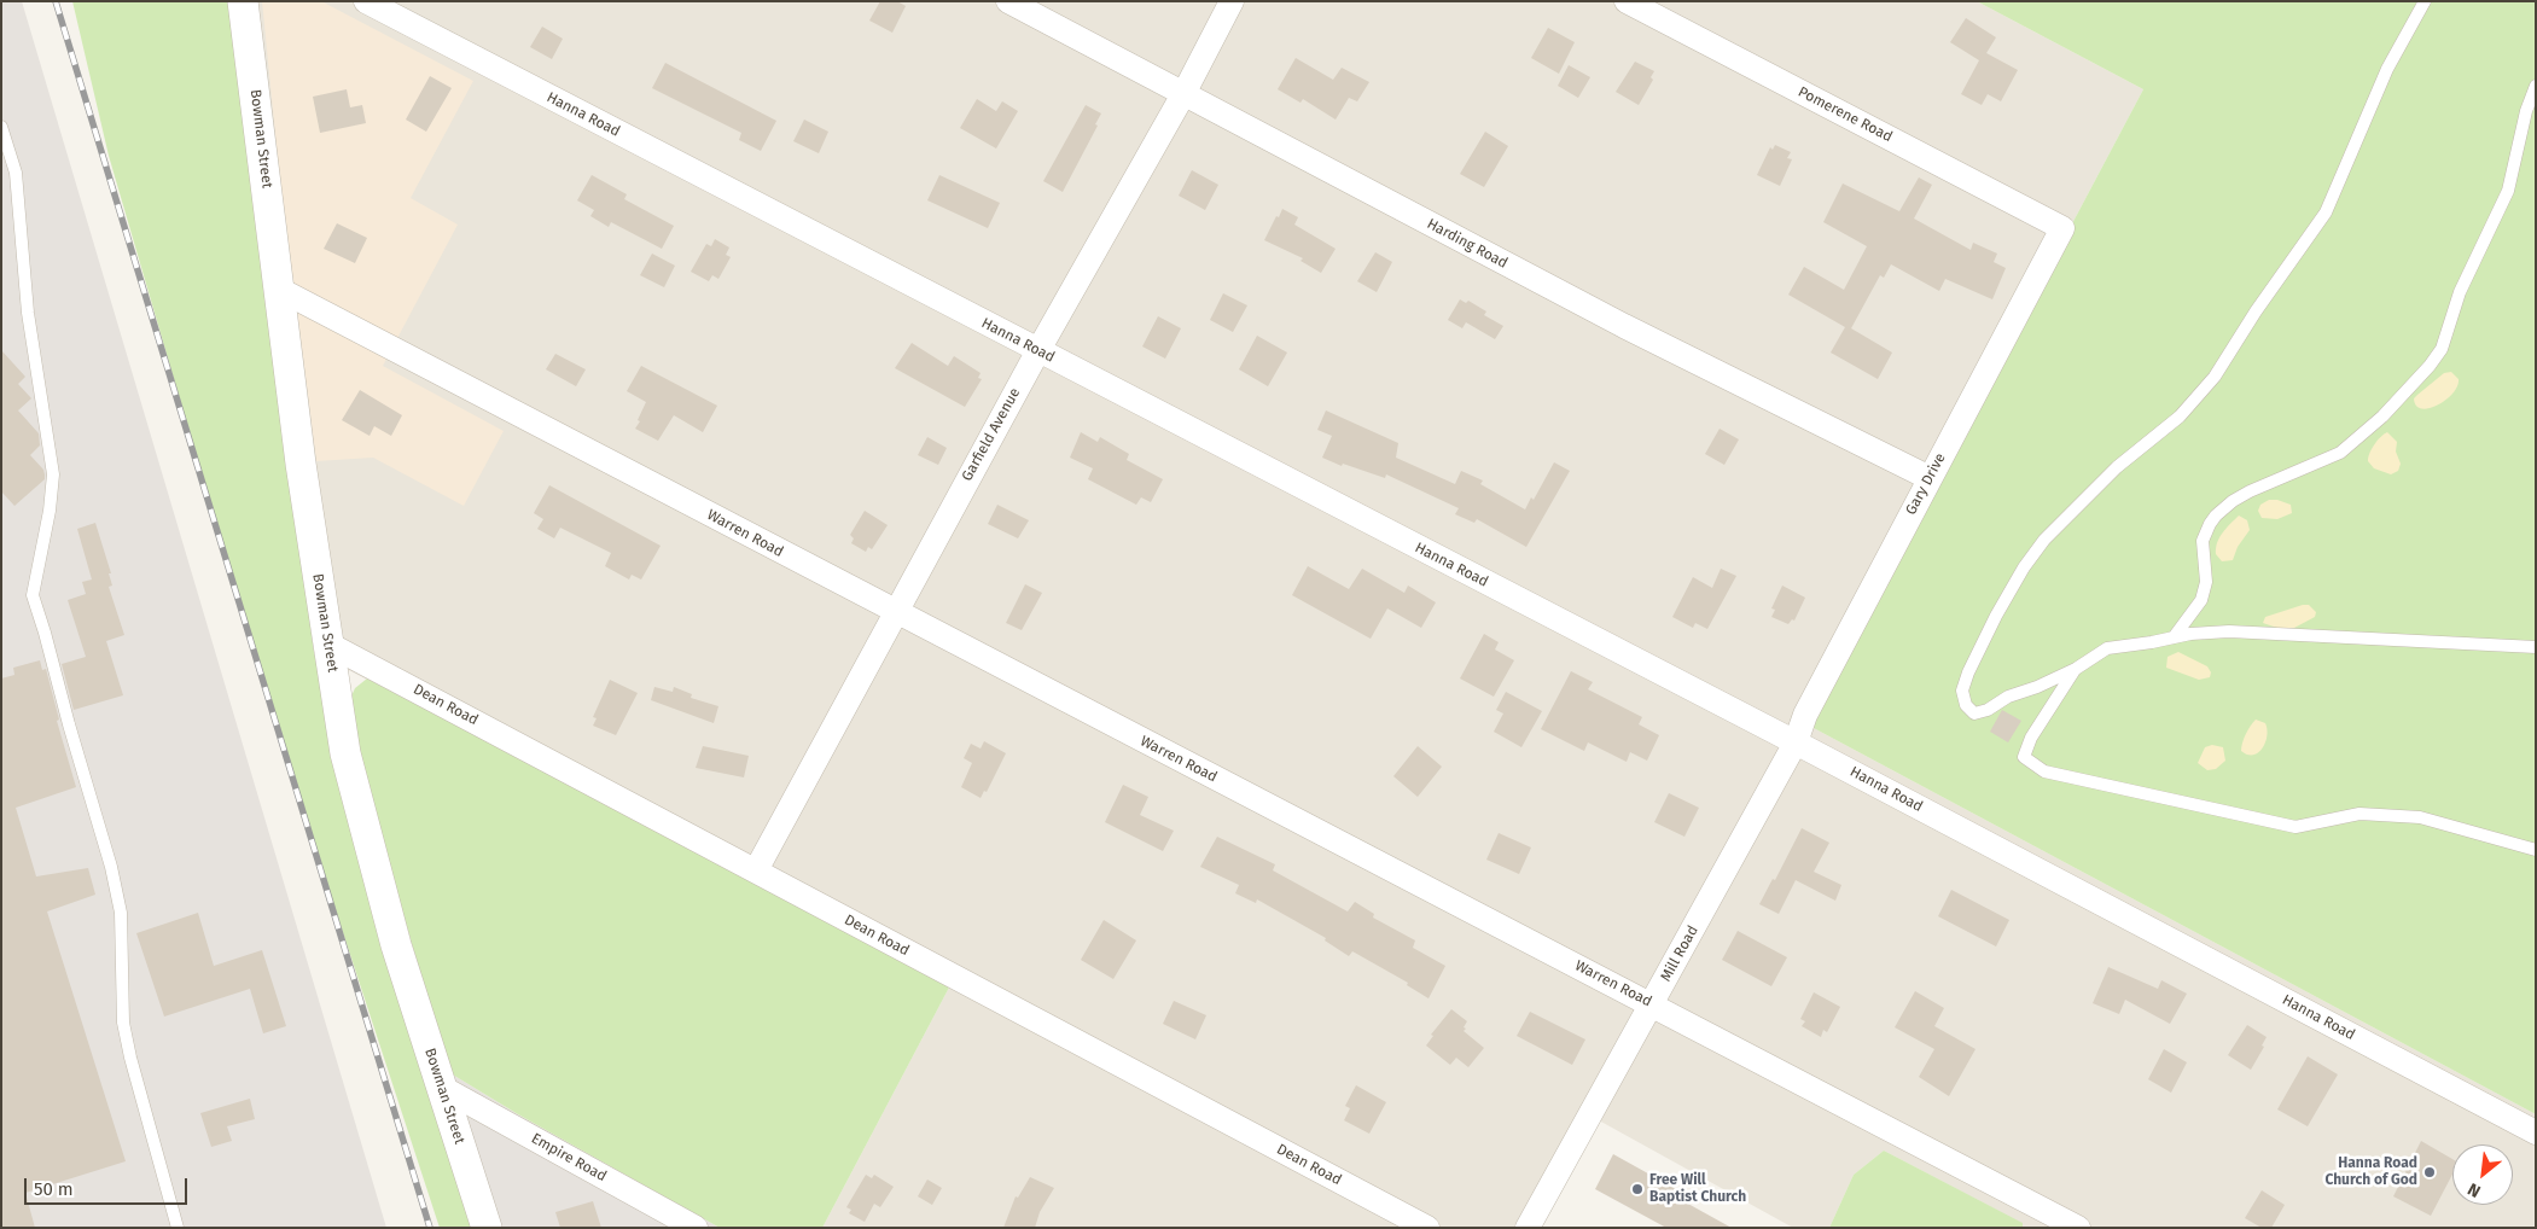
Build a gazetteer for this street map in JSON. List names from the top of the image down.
{
  "streets": {
    "street": [
      "Hanna Road",
      "Pomerene Road",
      "Bowman Street",
      "Harding Road",
      "Garfield Avenue",
      "Gary Drive",
      "Warren Road",
      "Dean Road",
      "Mill Road",
      "Empire Road"
    ]
  },
  "crossings": [
    ["Hanna Road", "Garfield Avenue"],
    ["Hanna Road", "Gary Drive"],
    ["Hanna Road", "Mill Road"],
    ["Pomerene Road", "Gary Drive"],
    ["Bowman Street", "Warren Road"],
    ["Bowman Street", "Dean Road"],
    ["Bowman Street", "Empire Road"],
    ["Harding Road", "Garfield Avenue"],
    ["Harding Road", "Gary Drive"],
    ["Garfield Avenue", "Warren Road"],
    ["Garfield Avenue", "Dean Road"],
    ["Gary Drive", "Mill Road"],
    ["Warren Road", "Mill Road"]
  ],
  "places": ["Hanna Road Church of God", "Free Will Baptist Church"],
  "scale_bar": "50 m",
  "north": "bottom left"
}
